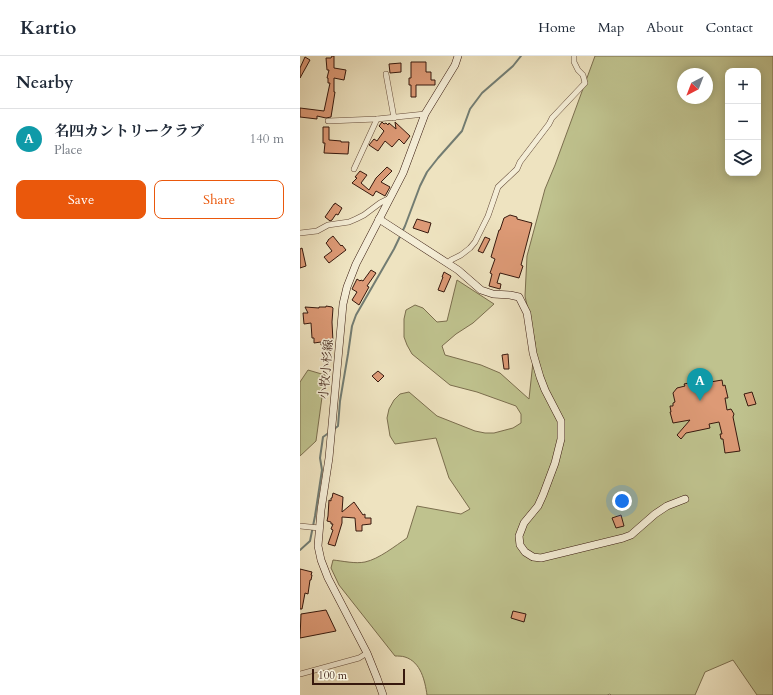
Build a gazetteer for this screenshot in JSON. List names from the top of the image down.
{
  "streets": {
    "main road": ["小牧小杉線"]
  },
  "scale_bar": "100 m",
  "north": "bottom left",
  "page": {
    "header": "Kartio",
    "nav": [
      "Home",
      "Map",
      "About",
      "Contact"
    ],
    "heading": "Nearby",
    "map_buttons": ["+", "−"],
    "list": [
      {
        "mark": "A",
        "name": "名四カントリークラブ",
        "note": "Place",
        "value": "140 m"
      }
    ],
    "buttons": ["Save", "Share"],
    "pins": "A",
    "scale": "100 m"
  }
}
